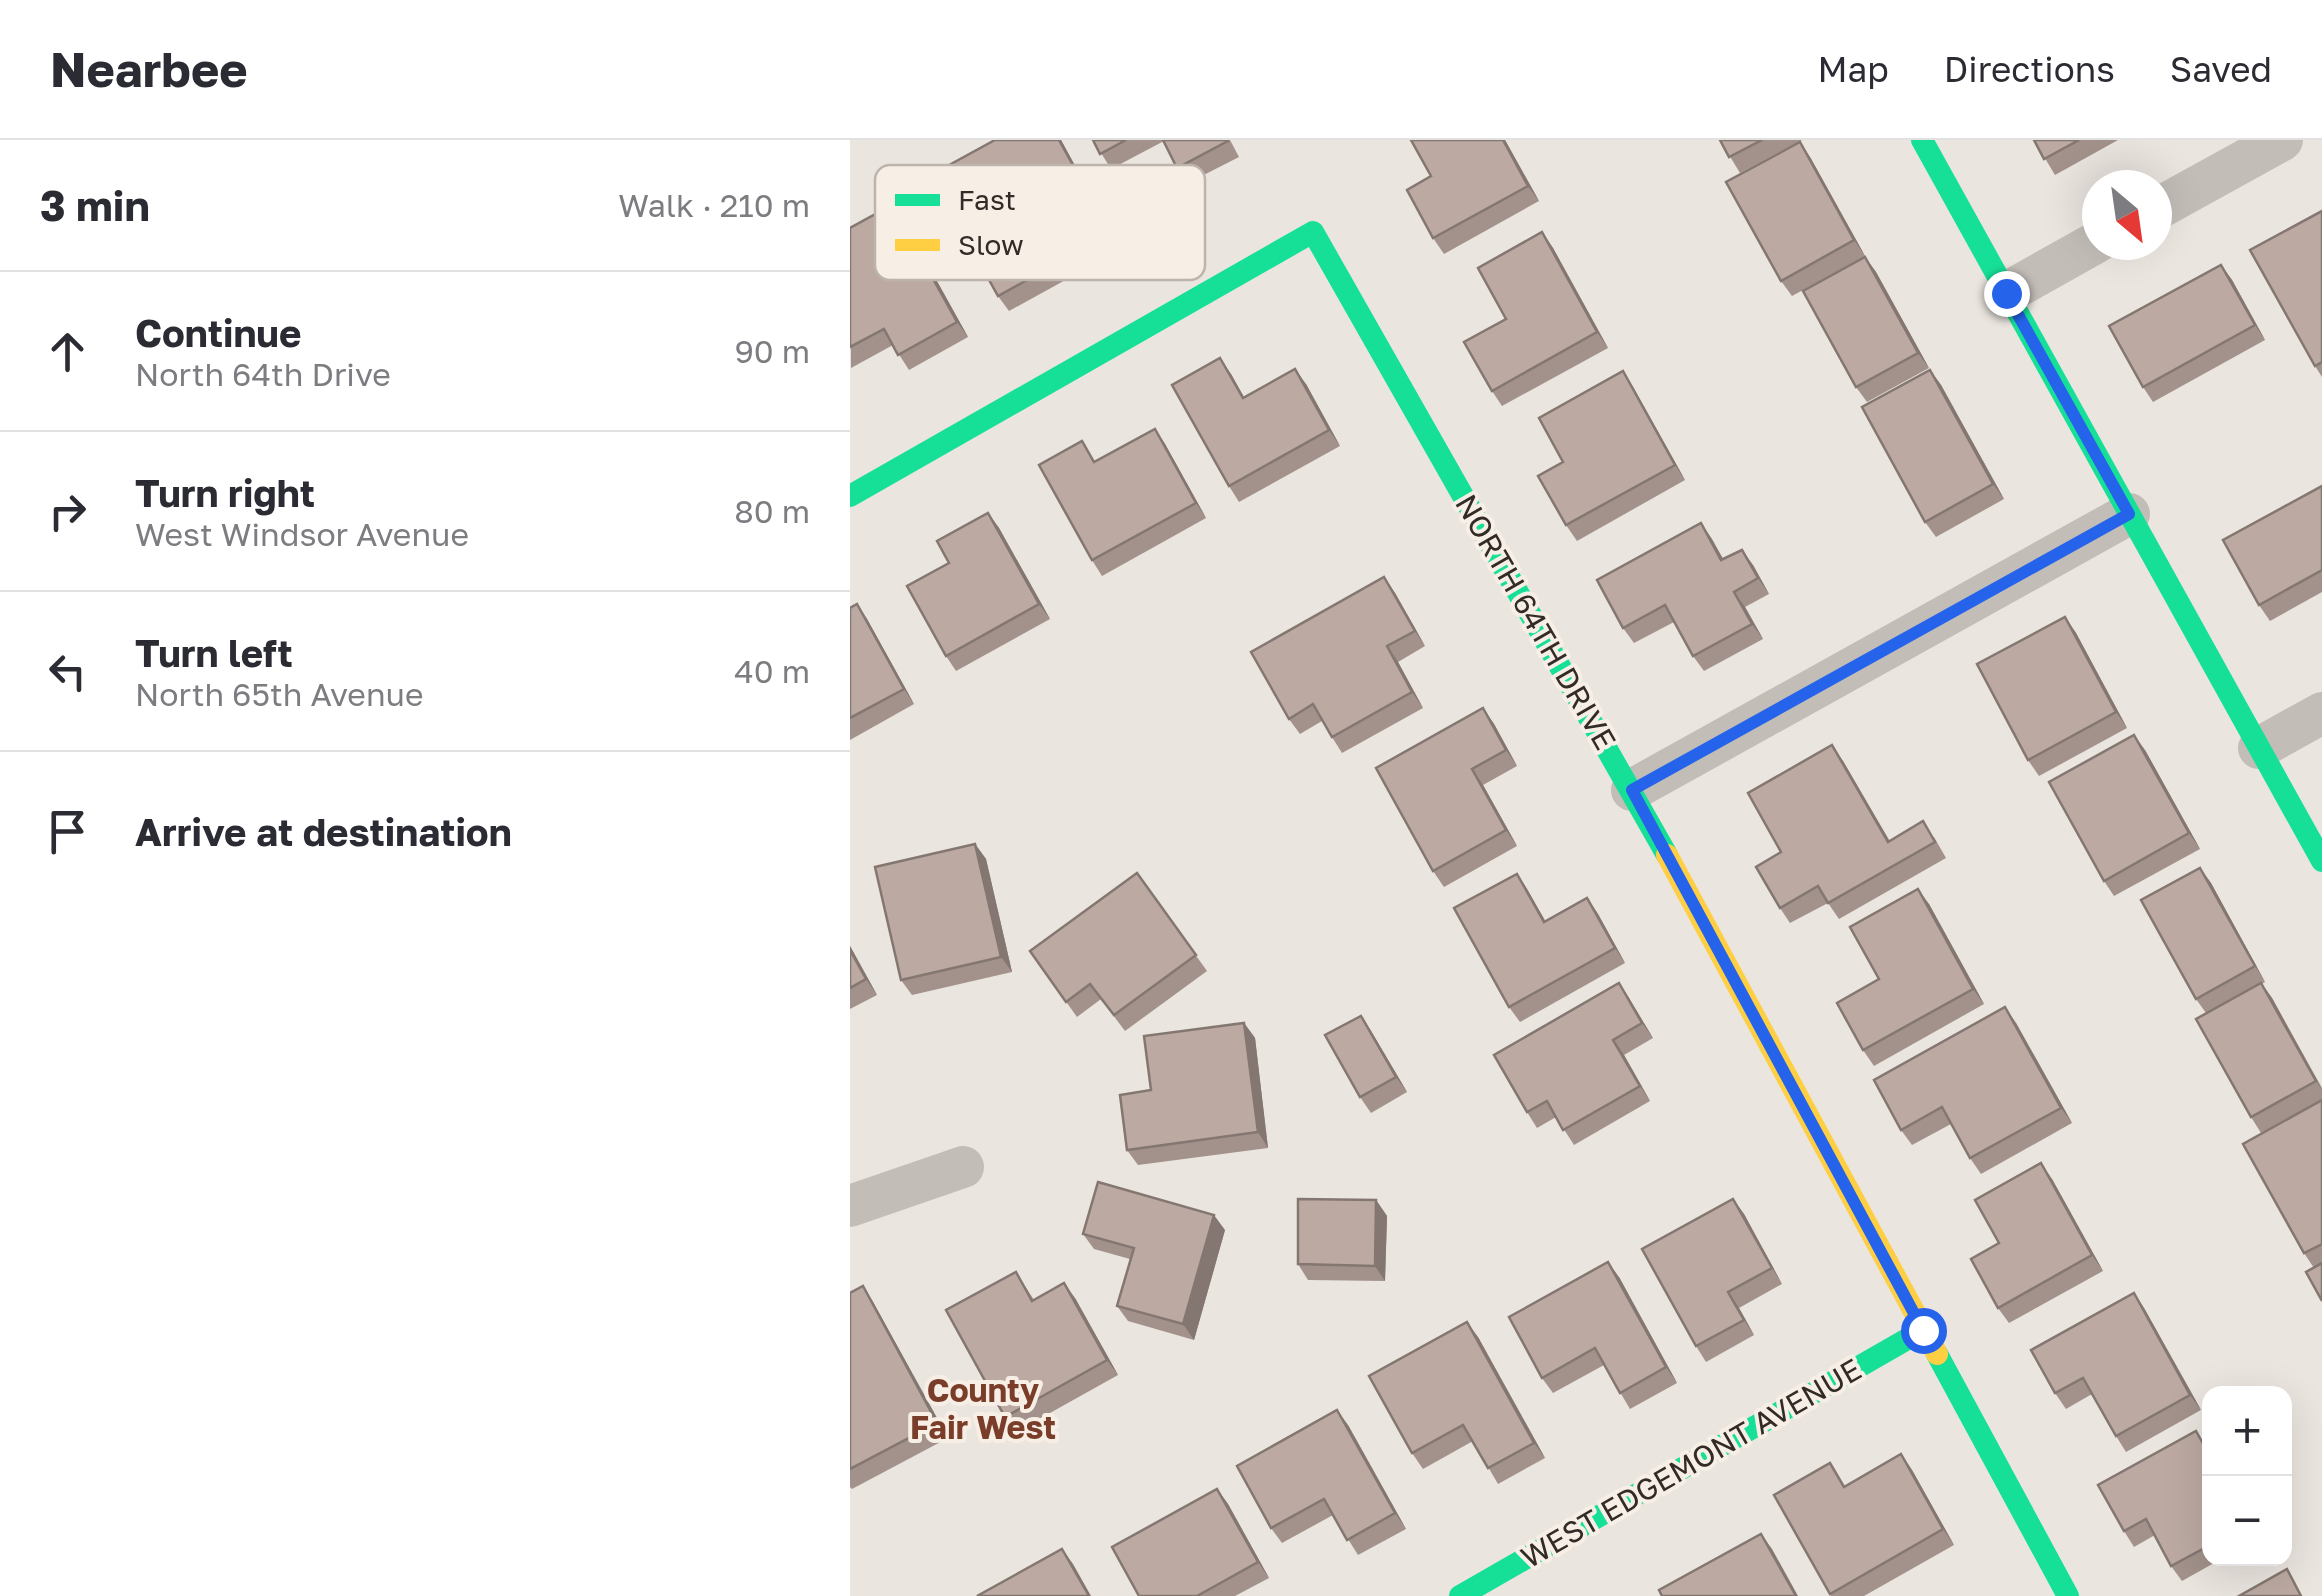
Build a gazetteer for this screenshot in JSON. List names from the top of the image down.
{
  "streets": {
    "street": ["NORTH 64TH DRIVE", "WEST EDGEMONT AVENUE"]
  },
  "crossings": [
    ["NORTH 64TH DRIVE", "WEST EDGEMONT AVENUE"]
  ],
  "districts": ["County Fair West"],
  "legend": ["Fast", "Slow"],
  "north": "bottom right",
  "page": {
    "header": "Nearbee",
    "nav": ["Map", "Directions", "Saved"],
    "heading": ["3 min", "Walk · 210 m"],
    "list": [
      ["Continue", "North 64th Drive", "90 m"],
      ["Turn right", "West Windsor Avenue", "80 m"],
      ["Turn left", "North 65th Avenue", "40 m"],
      "Arrive at destination"
    ],
    "map_buttons": ["+", "−"]
  }
}
